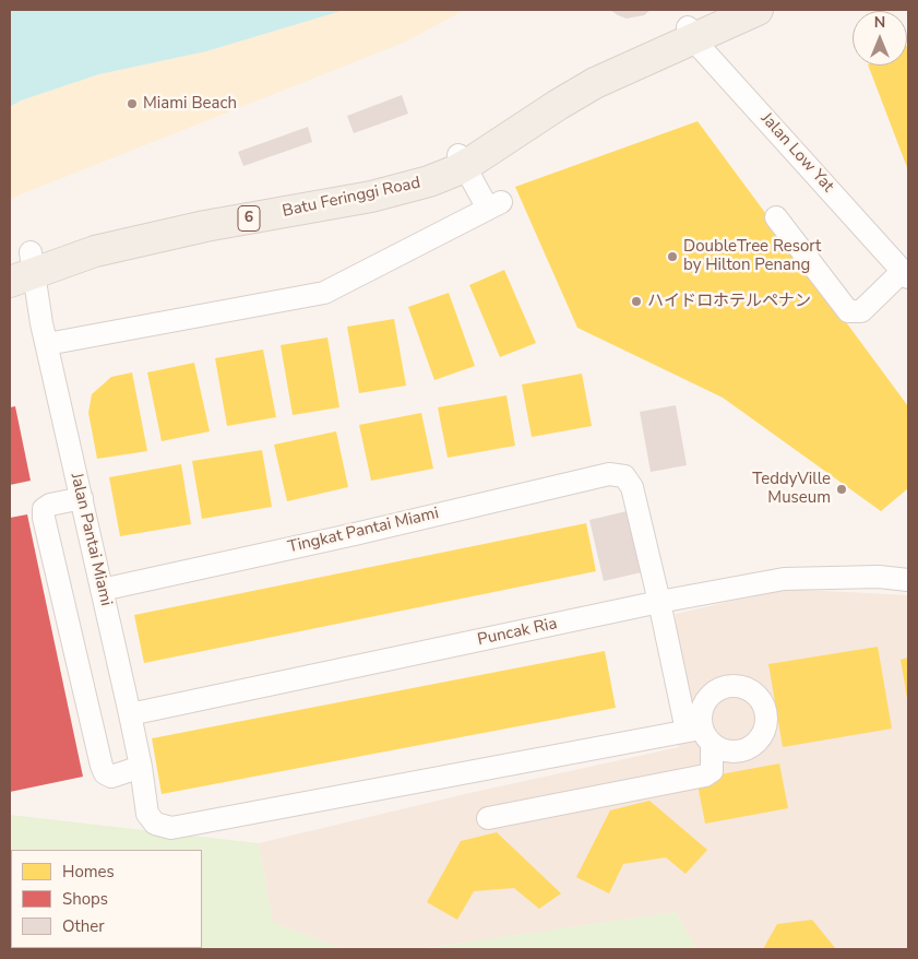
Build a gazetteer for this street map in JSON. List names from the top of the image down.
{
  "streets": {
    "main road": ["Batu Feringgi Road", "6"],
    "street": [
      "Jalan Low Yat",
      "Tingkat Pantai Miami",
      "Jalan Pantai Miami",
      "Puncak Ria"
    ]
  },
  "crossings": [
    ["Jalan Low Yat", "Batu Feringgi Road"],
    ["Batu Feringgi Road", "Jalan Pantai Miami"],
    ["Tingkat Pantai Miami", "Jalan Pantai Miami"],
    ["Tingkat Pantai Miami", "Puncak Ria"],
    ["Jalan Pantai Miami", "Puncak Ria"]
  ],
  "places": [
    "Miami Beach",
    "DoubleTree Resort by Hilton Penang",
    "ハイドロホテルペナン",
    "TeddyVille Museum"
  ],
  "legend": ["Homes", "Shops", "Other"],
  "north": "top"
}
